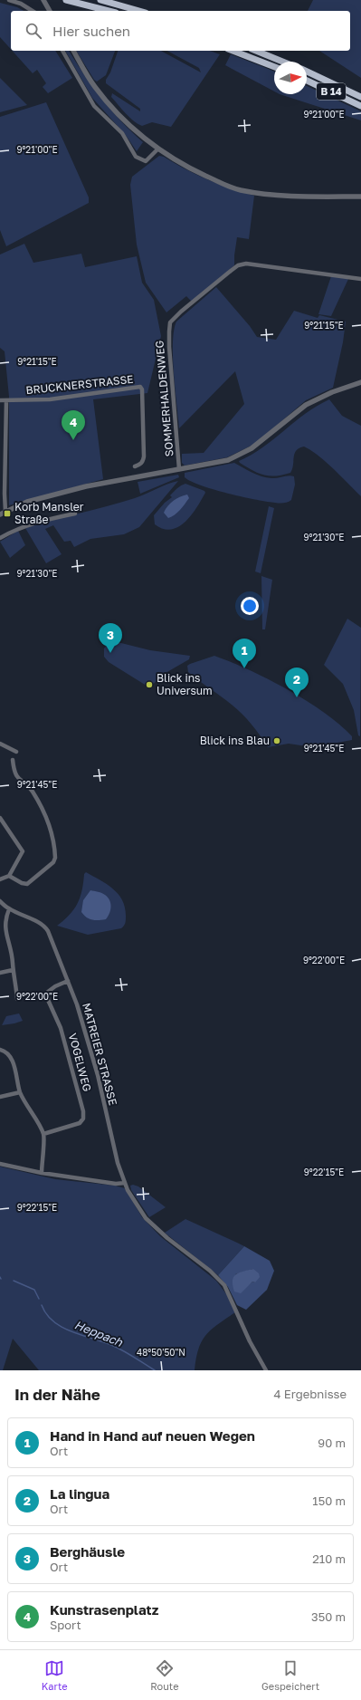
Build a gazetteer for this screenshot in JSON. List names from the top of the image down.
{
  "streets": {
    "highway": ["B 14"],
    "street": [
      "BRUCKNERSTRASSE",
      "SOMMERHALDENWEG",
      "MATREIER STRASSE",
      "VOGELWEG"
    ]
  },
  "crossings": [
    ["MATREIER STRASSE", "VOGELWEG"]
  ],
  "water": ["Heppach"],
  "places": {
    "transit": ["Korb Mansler Straße"],
    "other": ["Blick ins Universum", "Blick ins Blau"]
  },
  "north": "right",
  "page": {
    "search": "Hier suchen",
    "pins": [
      "4",
      "3",
      "1",
      "2"
    ],
    "heading": ["In der Nähe", "4 Ergebnisse"],
    "list": [
      {
        "mark": "1",
        "name": "Hand in Hand auf neuen Wegen",
        "note": "Ort",
        "value": "90 m"
      },
      {
        "mark": "2",
        "name": "La lingua",
        "note": "Ort",
        "value": "150 m"
      },
      {
        "mark": "3",
        "name": "Berghäusle",
        "note": "Ort",
        "value": "210 m"
      },
      {
        "mark": "4",
        "name": "Kunstrasenplatz",
        "note": "Sport",
        "value": "350 m"
      }
    ],
    "nav": ["Karte", "Route", "Gespeichert"]
  },
  "coordinates": [
    "9°21'00\"E",
    "9°21'15\"E",
    "9°21'30\"E",
    "9°21'45\"E",
    "9°22'00\"E",
    "9°22'15\"E",
    "48°50'50\"N"
  ]
}
